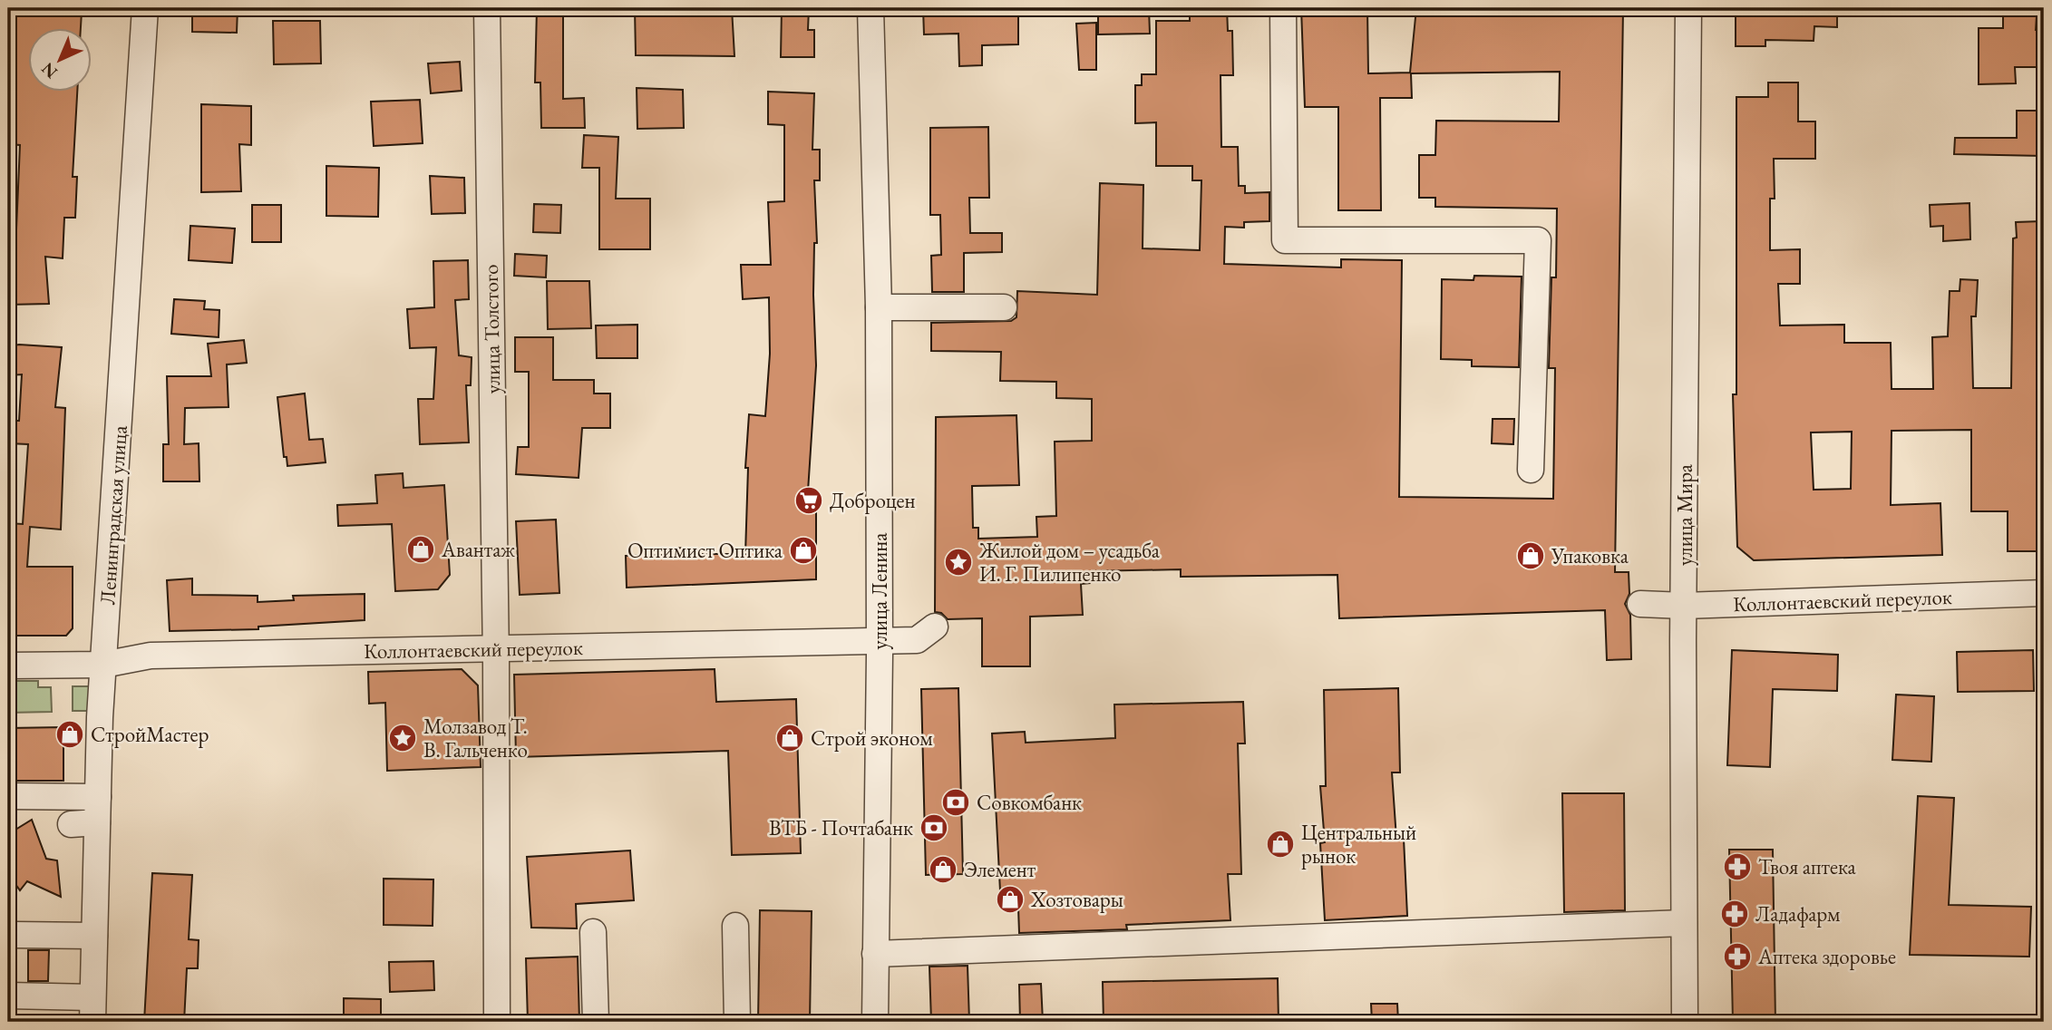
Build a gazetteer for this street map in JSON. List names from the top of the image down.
{
  "streets": {
    "street": [
      "улица Толстого",
      "Ленинградская улица",
      "улица Мира",
      "улица Ленина",
      "Коллонтаевский переулок"
    ]
  },
  "crossings": [
    ["улица Толстого", "Коллонтаевский переулок"],
    ["Ленинградская улица", "Коллонтаевский переулок"],
    ["улица Мира", "Коллонтаевский переулок"],
    ["улица Ленина", "Коллонтаевский переулок"]
  ],
  "places": {
    "supermarket": ["Доброцен"],
    "shop": [
      "Авантаж",
      "Оптимист Оптика",
      "Упаковка",
      "СтройМастер",
      "Строй эконом",
      "Центральный рынок",
      "Элемент",
      "Хозтовары"
    ],
    "place": ["Жилой дом – усадьба И. Г. Пилипенко", "Молзавод Т. В. Гальченко"],
    "bank": ["Совкомбанк", "ВТБ - Почтабанк"],
    "pharmacy": ["Твоя аптека", "Ладафарм", "Аптека здоровье"]
  },
  "north": "bottom left"
}
